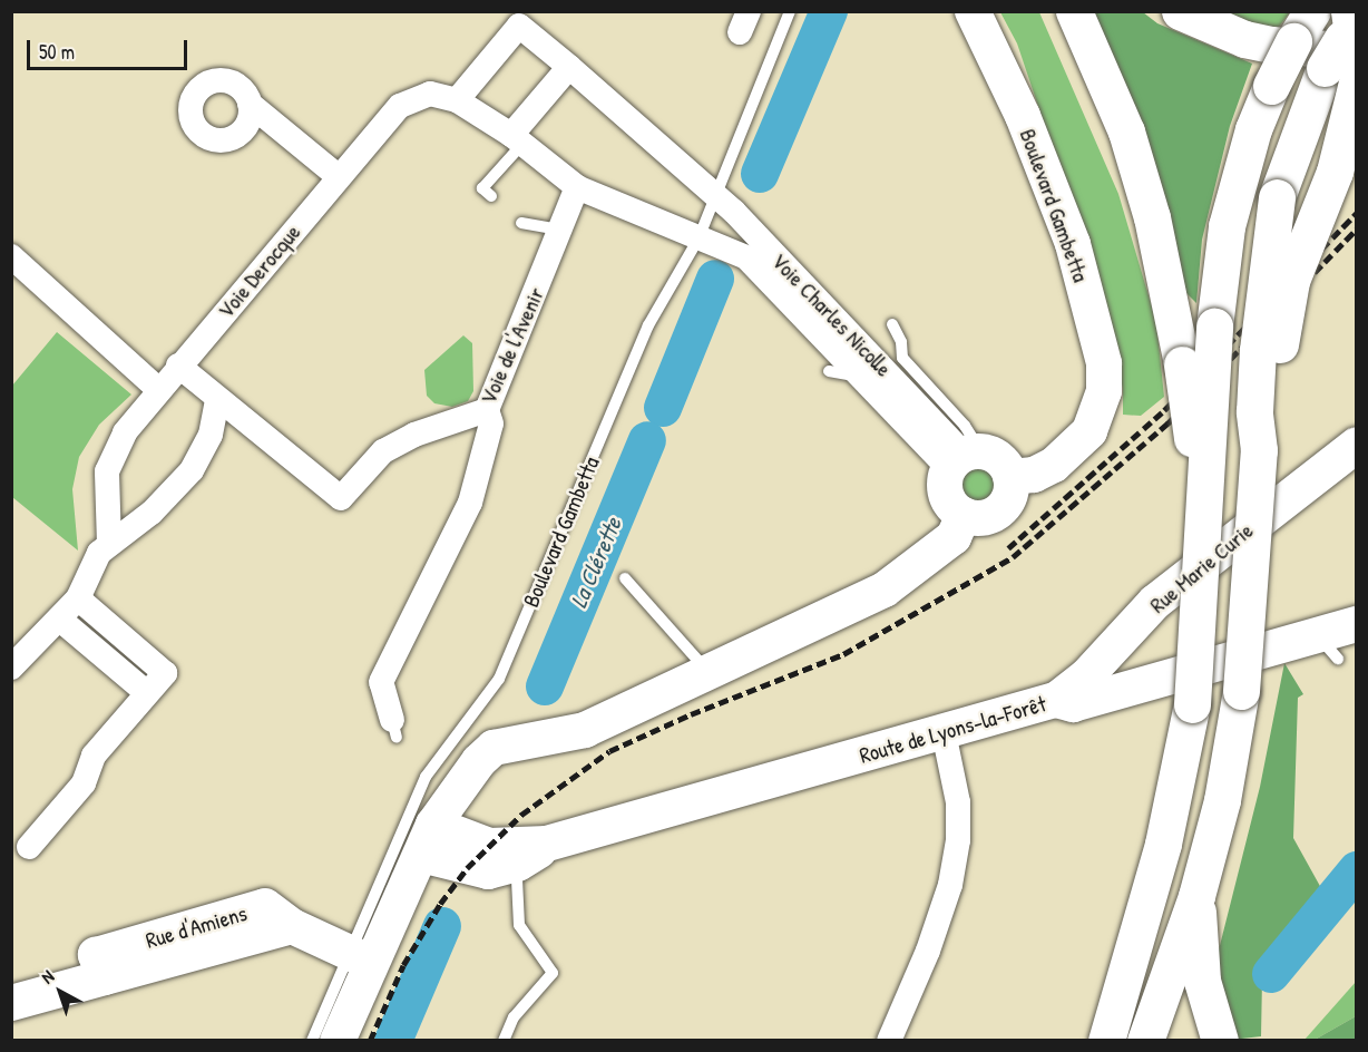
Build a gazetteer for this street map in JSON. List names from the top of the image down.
{
  "streets": {
    "street": [
      "Boulevard Gambetta",
      "Voie Derocque",
      "Voie Charles Nicolle",
      "Voie de l'Avenir",
      "Rue Marie Curie",
      "Route de Lyons-la-Forêt",
      "Rue d'Amiens"
    ]
  },
  "crossings": [
    ["Boulevard Gambetta", "Voie Charles Nicolle"],
    ["Boulevard Gambetta", "Route de Lyons-la-Forêt"],
    ["Boulevard Gambetta", "Rue d'Amiens"],
    ["Voie Derocque", "Voie Charles Nicolle"],
    ["Voie Derocque", "Voie de l'Avenir"],
    ["Voie Charles Nicolle", "Voie de l'Avenir"],
    ["Rue Marie Curie", "Route de Lyons-la-Forêt"]
  ],
  "water": ["La Clérette"],
  "scale_bar": "50 m",
  "north": "top left"
}
